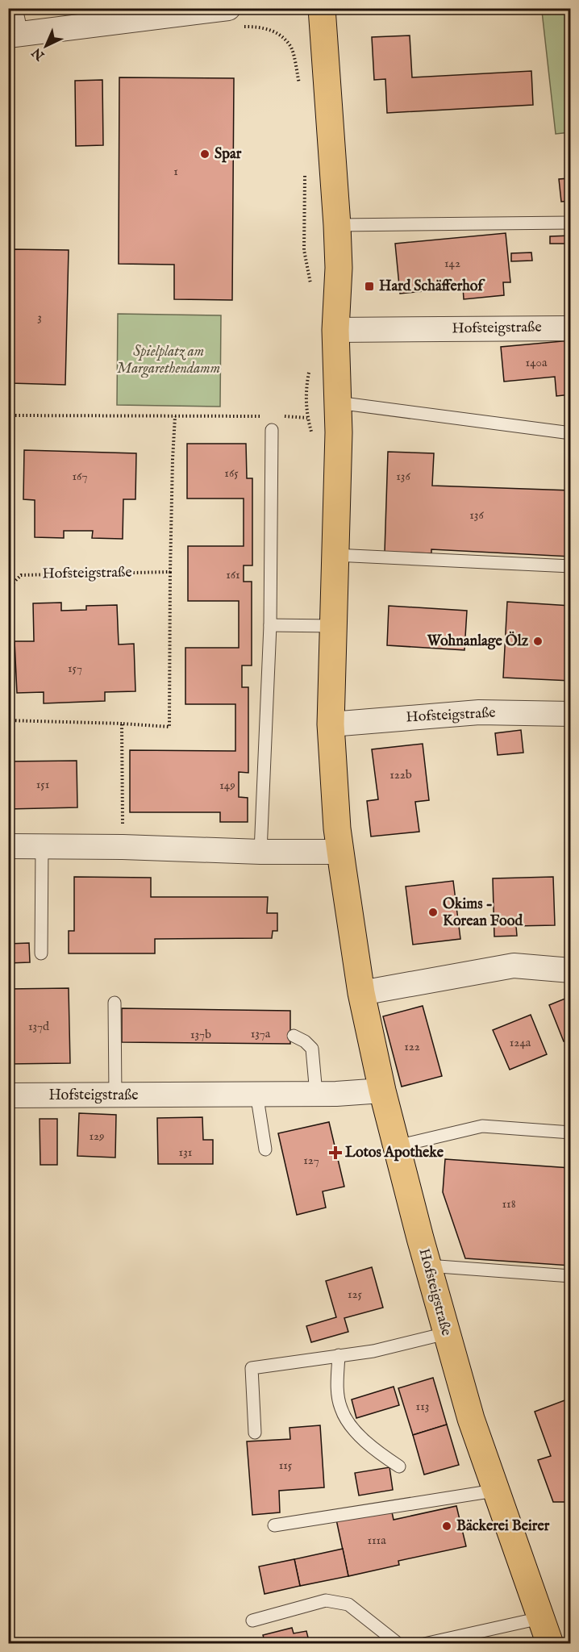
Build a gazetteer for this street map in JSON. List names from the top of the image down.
{
  "streets": {
    "main road": ["Hofsteigstraße"]
  },
  "parks": ["Spielplatz am Margarethendamm"],
  "places": {
    "other": [
      "Spar",
      "Wohnanlage Ölz",
      "Okims - Korean Food",
      "Bäckerei Beirer"
    ],
    "transit": ["Hard Schäfferhof"],
    "health": ["Lotos Apotheke"]
  },
  "house_numbers": [
    "1",
    "142",
    "3",
    "140a",
    "165",
    "167",
    "136",
    "136",
    "161",
    "157",
    "122b",
    "151",
    "149",
    "137d",
    "137a",
    "137b",
    "124a",
    "122",
    "129",
    "131",
    "127",
    "118",
    "125",
    "113",
    "115",
    "111a"
  ],
  "north": "bottom left"
}
